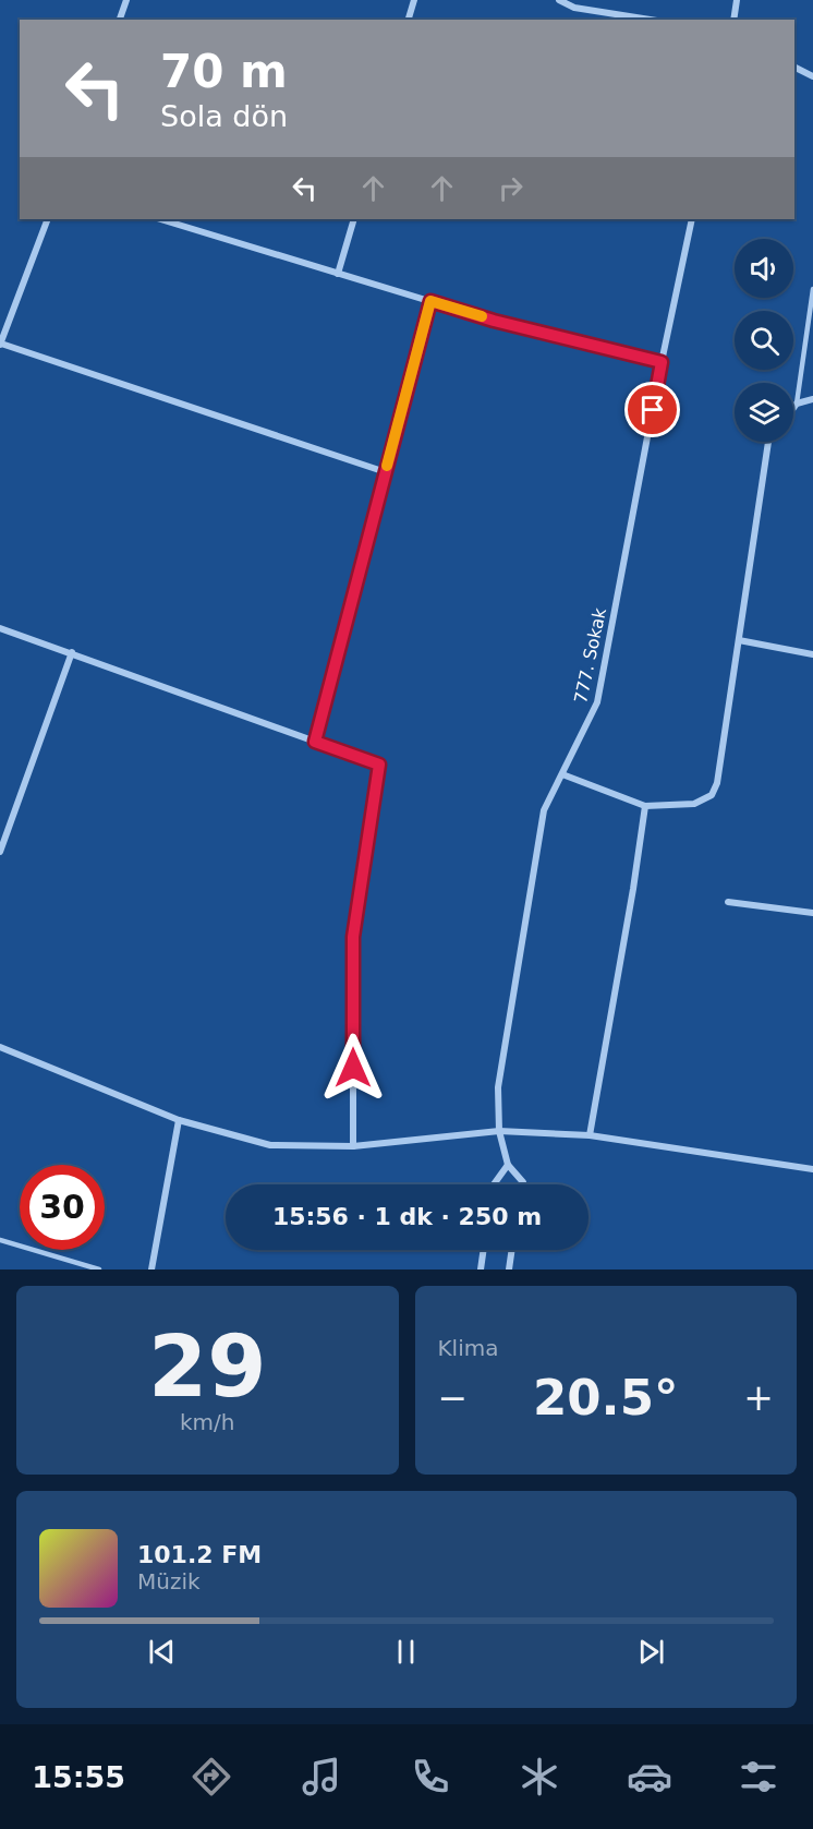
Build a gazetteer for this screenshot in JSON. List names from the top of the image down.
{
  "streets": {
    "street": ["777. Sokak"]
  },
  "page": {
    "turn": ["70 m", "Sola dön"],
    "limit": "30",
    "trip": "15:56 · 1 dk · 250 m",
    "tile": [
      ["29", "km/h"],
      "Klima"
    ],
    "heat": ["−", "20.5°", "+"],
    "song": ["101.2 FM", "Müzik"],
    "tabs": "15:55"
  }
}
